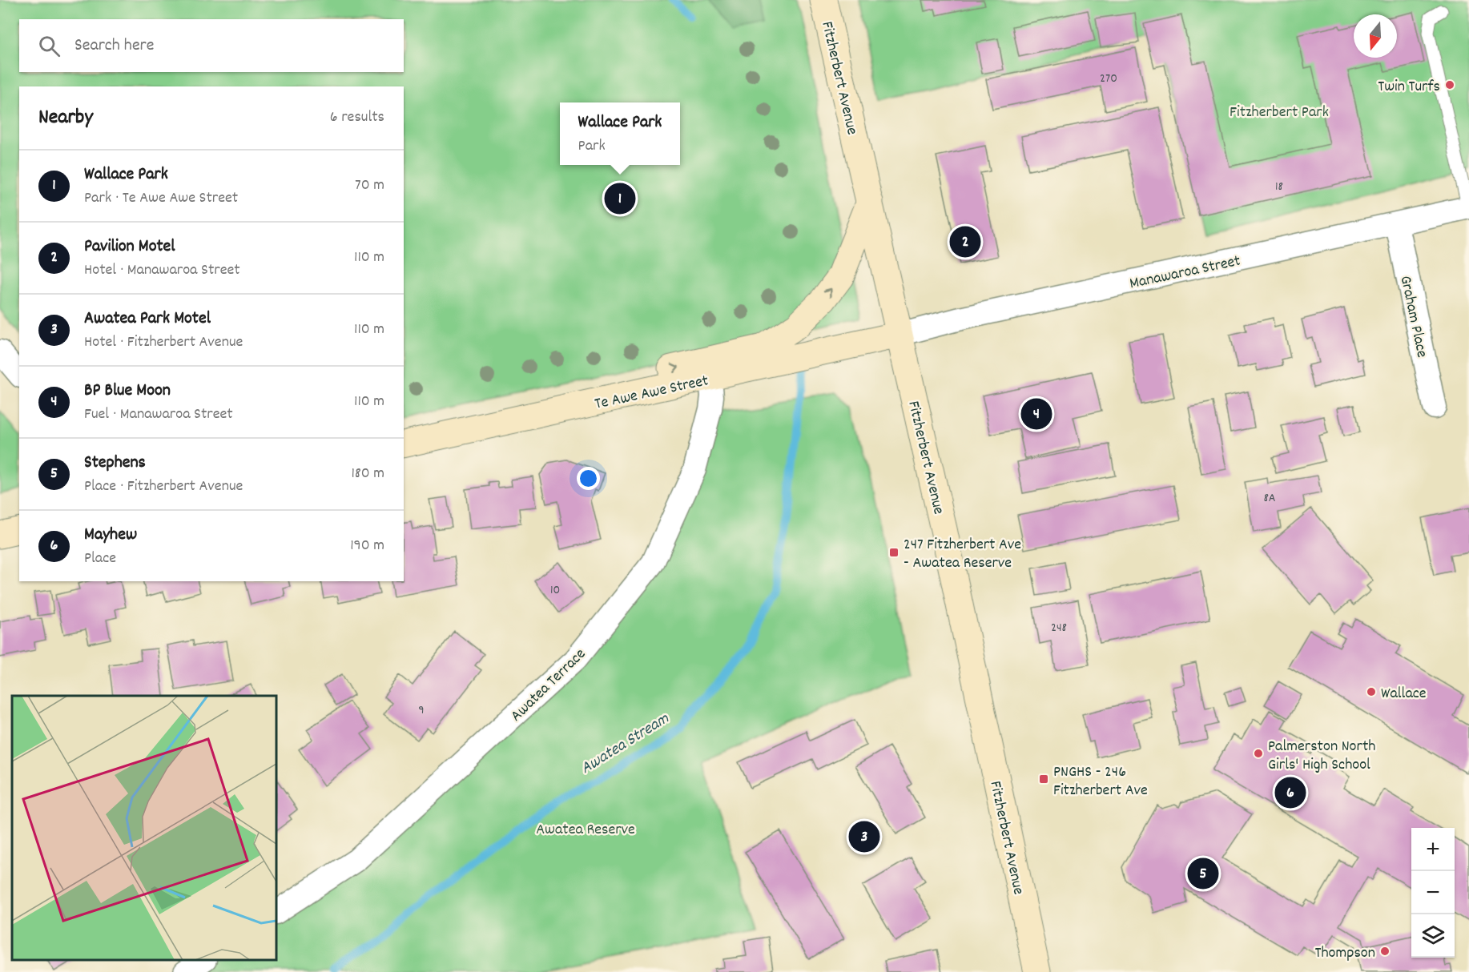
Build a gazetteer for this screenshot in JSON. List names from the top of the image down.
{
  "streets": {
    "main road": ["Fitzherbert Avenue", "Te Awe Awe Street"],
    "street": ["Manawaroa Street", "Graham Place", "Awatea Terrace"]
  },
  "crossings": [
    ["Fitzherbert Avenue", "Manawaroa Street"],
    ["Fitzherbert Avenue", "Te Awe Awe Street"],
    ["Manawaroa Street", "Graham Place"],
    ["Manawaroa Street", "Te Awe Awe Street"],
    ["Te Awe Awe Street", "Awatea Terrace"]
  ],
  "water": ["Awatea Stream"],
  "parks": ["Fitzherbert Park", "Awatea Reserve"],
  "places": {
    "other": [
      "Twin Turfs",
      "Wallace",
      "Palmerston North Girls' High School",
      "Thompson"
    ],
    "transit": ["247 Fitzherbert Ave - Awatea Reserve", "PNGHS - 246 Fitzherbert Ave"]
  },
  "house_numbers": [
    "270",
    "18",
    "8A",
    "10",
    "248",
    "9"
  ],
  "north": "bottom",
  "page": {
    "search": "Search here",
    "heading": ["Nearby", "6 results"],
    "popup": ["Wallace Park", "Park"],
    "list": [
      {
        "mark": "1",
        "name": "Wallace Park",
        "note": "Park · Te Awe Awe Street",
        "value": "70 m"
      },
      {
        "mark": "2",
        "name": "Pavilion Motel",
        "note": "Hotel · Manawaroa Street",
        "value": "110 m"
      },
      {
        "mark": "3",
        "name": "Awatea Park Motel",
        "note": "Hotel · Fitzherbert Avenue",
        "value": "110 m"
      },
      {
        "mark": "4",
        "name": "BP Blue Moon",
        "note": "Fuel · Manawaroa Street",
        "value": "110 m"
      },
      {
        "mark": "5",
        "name": "Stephens",
        "note": "Place · Fitzherbert Avenue",
        "value": "180 m"
      },
      {
        "mark": "6",
        "name": "Mayhew",
        "note": "Place",
        "value": "190 m"
      }
    ],
    "pins": [
      "1",
      "2",
      "4",
      "6",
      "3",
      "5"
    ],
    "map_buttons": ["+", "−"]
  }
}
